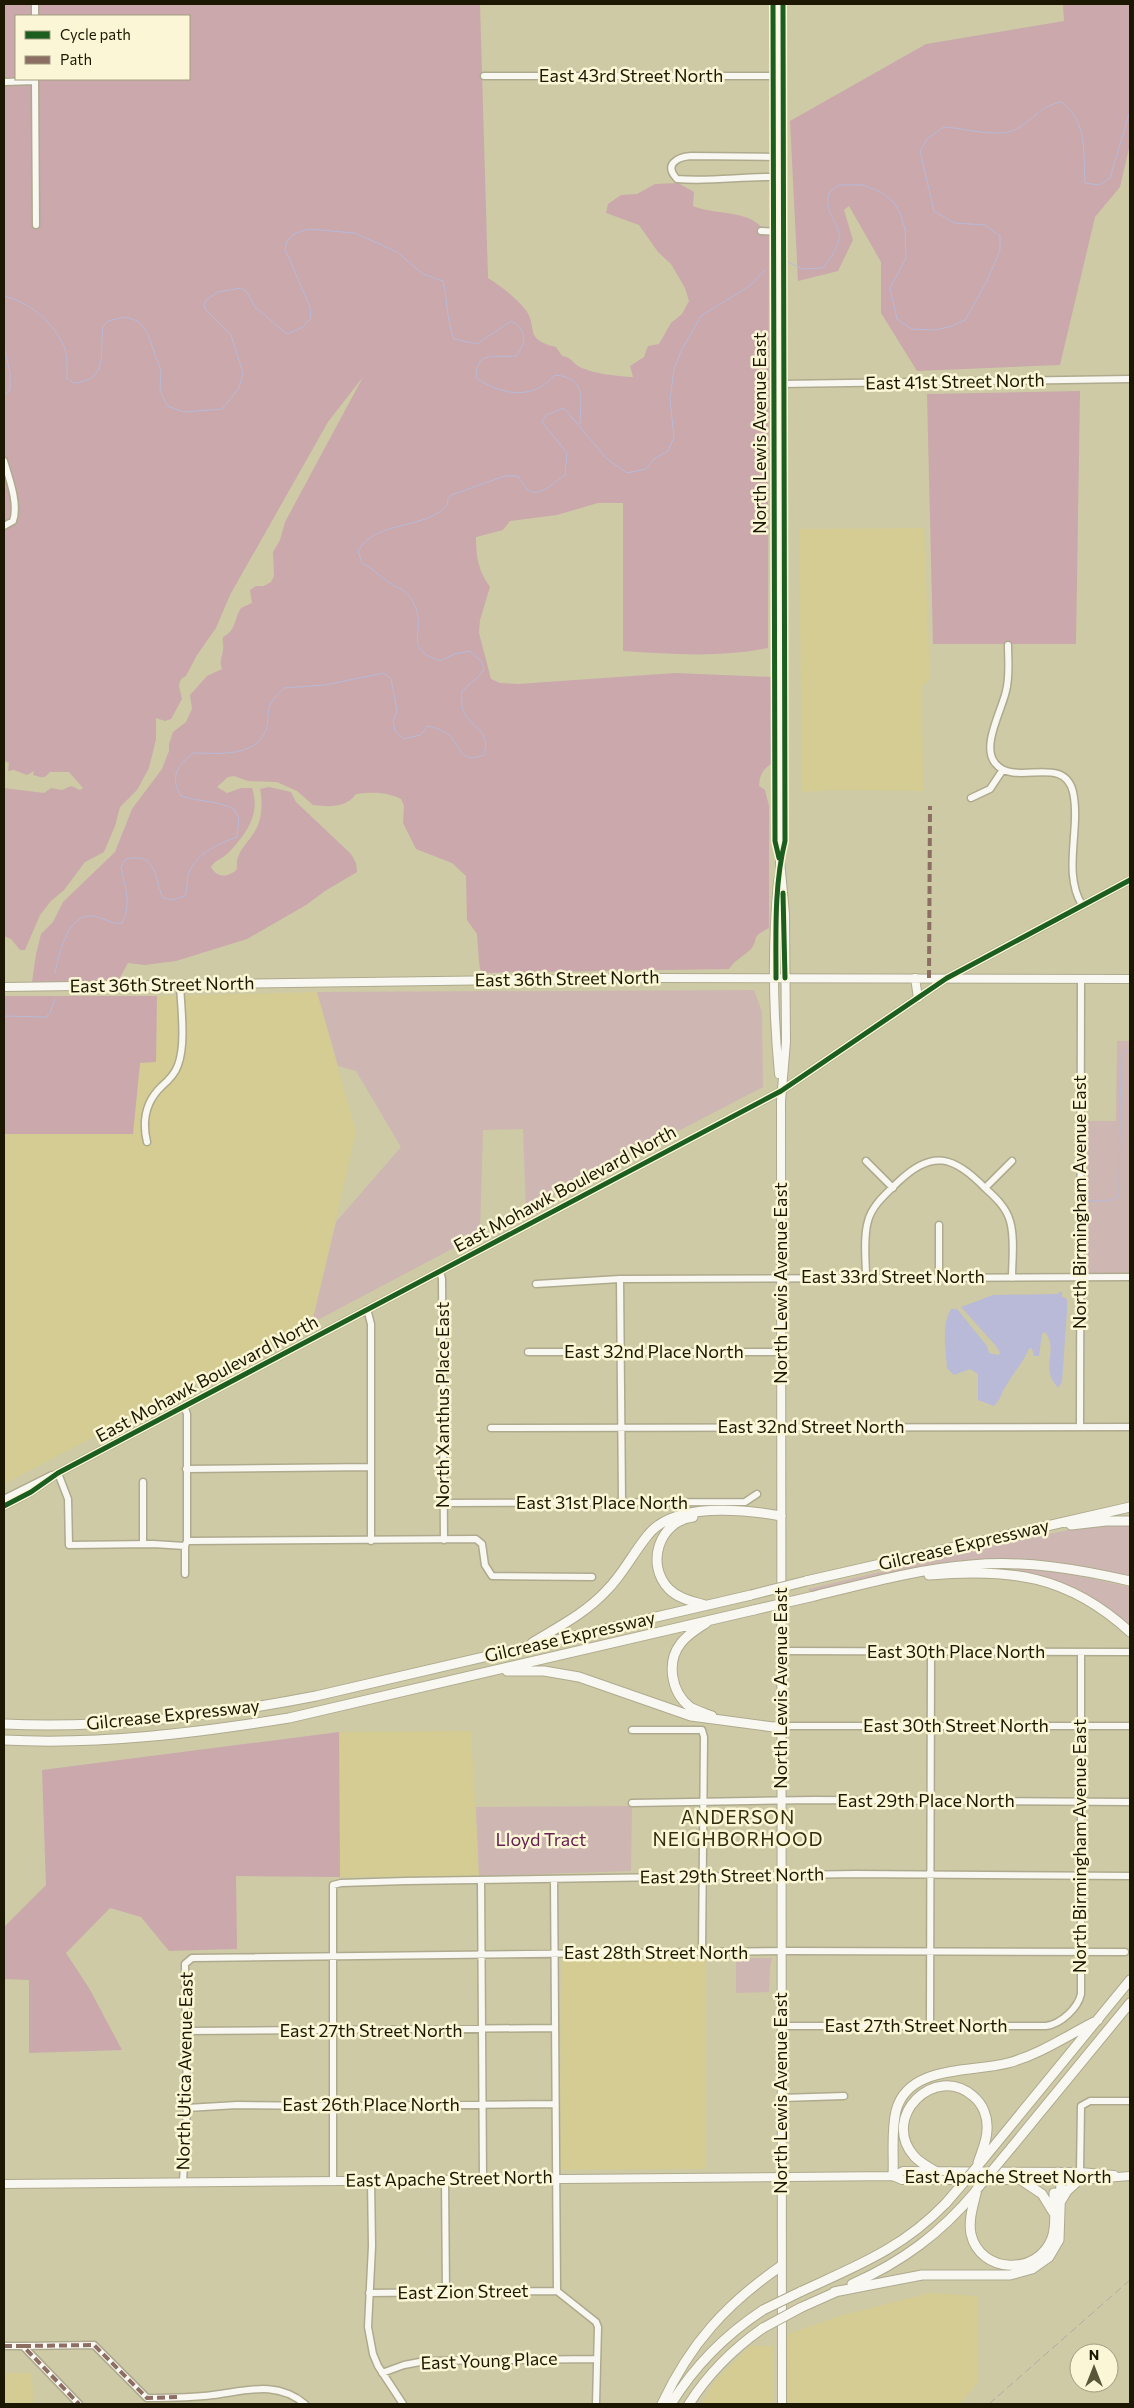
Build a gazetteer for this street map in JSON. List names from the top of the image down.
{
  "streets": {
    "highway": ["Gilcrease Expressway"],
    "main road": ["North Lewis Avenue East", "East 36th Street North", "East Apache Street North"],
    "street": [
      "East 43rd Street North",
      "East 41st Street North",
      "East Mohawk Boulevard North",
      "North Birmingham Avenue East",
      "East 33rd Street North",
      "East 32nd Place North",
      "North Xanthus Place East",
      "East 32nd Street North",
      "East 31st Place North",
      "East 30th Place North",
      "East 30th Street North",
      "East 29th Place North",
      "East 29th Street North",
      "East 28th Street North",
      "East 27th Street North",
      "North Utica Avenue East",
      "East 26th Place North",
      "East Zion Street",
      "East Young Place"
    ]
  },
  "crossings": [
    ["East 43rd Street North", "North Lewis Avenue East"],
    ["East 41st Street North", "North Lewis Avenue East"],
    ["North Lewis Avenue East", "East 36th Street North"],
    ["North Lewis Avenue East", "East Mohawk Boulevard North"],
    ["North Lewis Avenue East", "East 33rd Street North"],
    ["North Lewis Avenue East", "East 32nd Place North"],
    ["North Lewis Avenue East", "East 32nd Street North"],
    ["North Lewis Avenue East", "East 30th Place North"],
    ["North Lewis Avenue East", "East 30th Street North"],
    ["North Lewis Avenue East", "East 29th Place North"],
    ["North Lewis Avenue East", "East 29th Street North"],
    ["North Lewis Avenue East", "East 28th Street North"],
    ["North Lewis Avenue East", "East 27th Street North"],
    ["North Lewis Avenue East", "East Apache Street North"],
    ["East 36th Street North", "East Mohawk Boulevard North"],
    ["East 36th Street North", "North Birmingham Avenue East"],
    ["East Mohawk Boulevard North", "North Xanthus Place East"],
    ["North Birmingham Avenue East", "East 33rd Street North"],
    ["North Birmingham Avenue East", "East 32nd Street North"],
    ["North Birmingham Avenue East", "East 30th Place North"],
    ["North Birmingham Avenue East", "East 30th Street North"],
    ["North Birmingham Avenue East", "East 29th Place North"],
    ["North Birmingham Avenue East", "East 29th Street North"],
    ["North Birmingham Avenue East", "East 28th Street North"],
    ["North Birmingham Avenue East", "East 27th Street North"],
    ["North Xanthus Place East", "East 31st Place North"],
    ["East 29th Street North", "East 28th Street North"],
    ["East 28th Street North", "North Utica Avenue East"],
    ["East 27th Street North", "North Utica Avenue East"],
    ["North Utica Avenue East", "East 26th Place North"],
    ["North Utica Avenue East", "East Apache Street North"]
  ],
  "districts": ["ANDERSON NEIGHBORHOOD"],
  "parks": ["Lloyd Tract"],
  "legend": ["Cycle path", "Path"],
  "north": "top"
}
